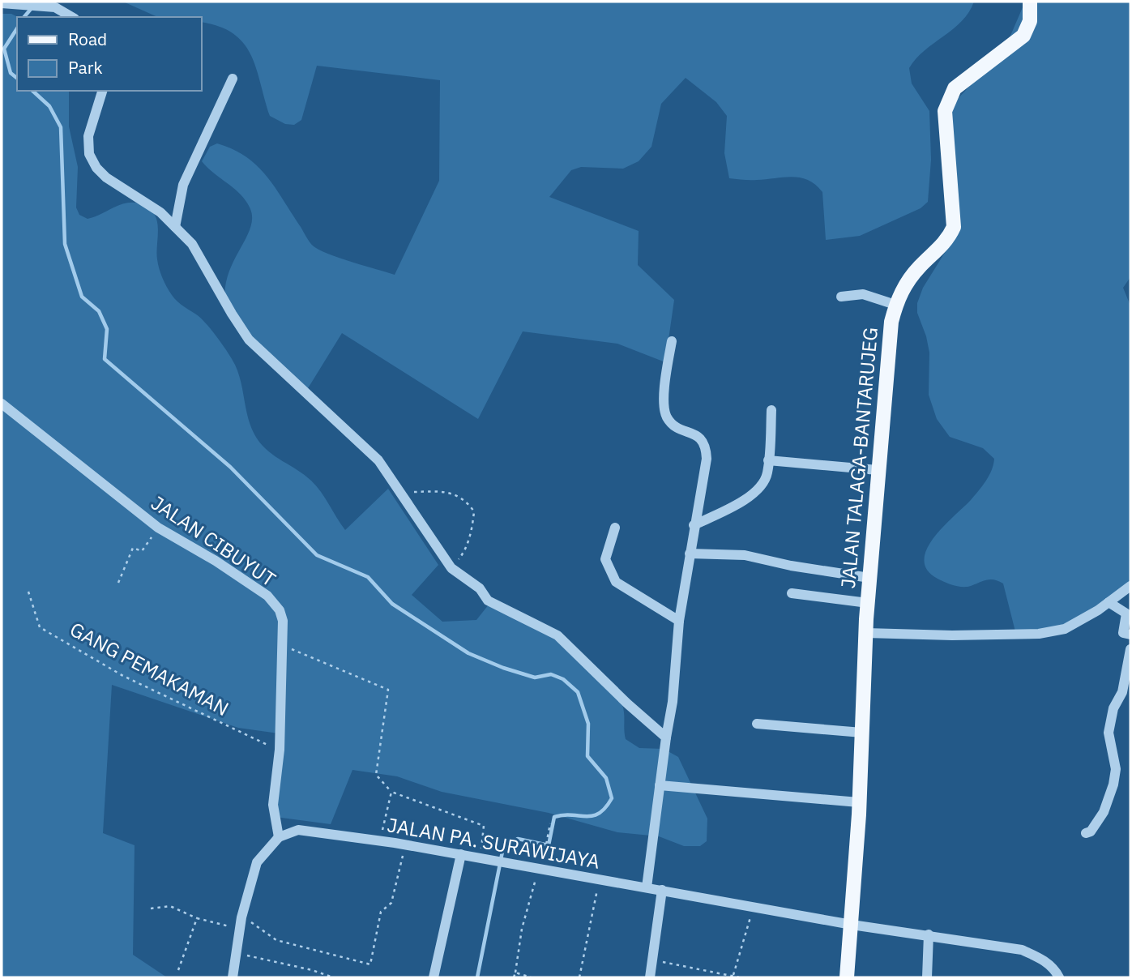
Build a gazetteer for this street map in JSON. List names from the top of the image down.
{
  "streets": {
    "main road": ["JALAN TALAGA-BANTARUJEG"],
    "street": ["JALAN CIBUYUT", "JALAN PA. SURAWIJAYA"],
    "path": ["GANG PEMAKAMAN"]
  },
  "crossings": [
    ["JALAN TALAGA-BANTARUJEG", "JALAN PA. SURAWIJAYA"],
    ["JALAN CIBUYUT", "GANG PEMAKAMAN"],
    ["JALAN CIBUYUT", "JALAN PA. SURAWIJAYA"]
  ],
  "legend": ["Road", "Park"]
}
